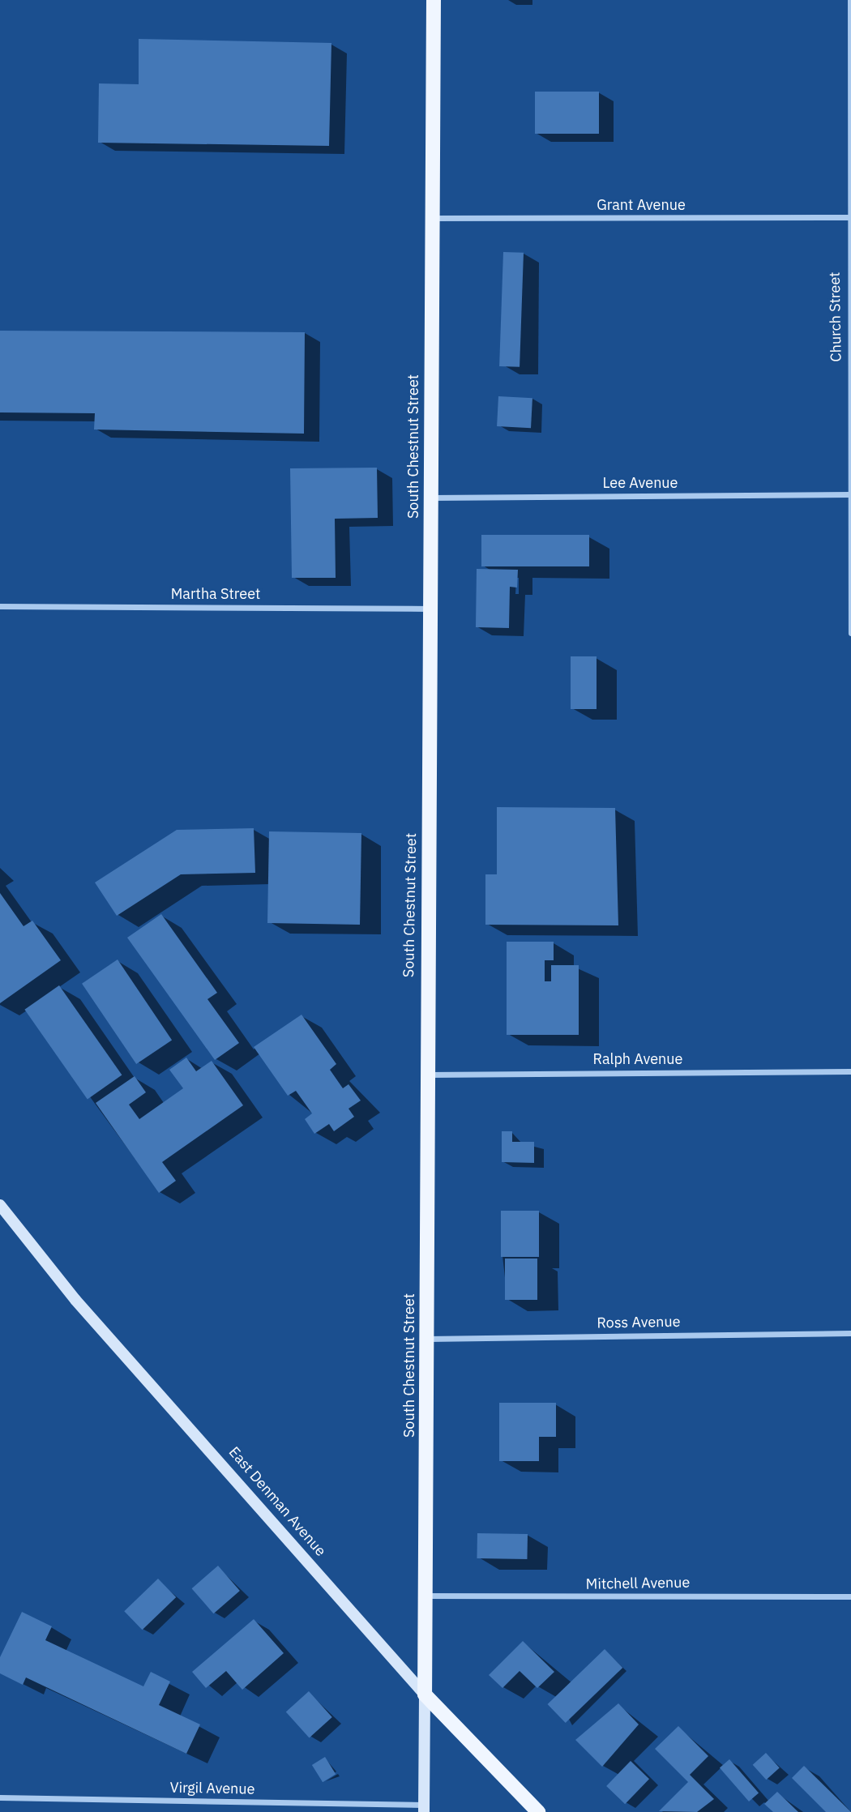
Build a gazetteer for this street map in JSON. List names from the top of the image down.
{
  "streets": {
    "main road": ["South Chestnut Street", "East Denman Avenue"],
    "street": [
      "Grant Avenue",
      "Church Street",
      "Lee Avenue",
      "Martha Street",
      "Ralph Avenue",
      "Ross Avenue",
      "Mitchell Avenue",
      "Virgil Avenue"
    ]
  },
  "crossings": [
    ["Grant Avenue", "Church Street"],
    ["Grant Avenue", "South Chestnut Street"],
    ["Church Street", "Lee Avenue"],
    ["South Chestnut Street", "Lee Avenue"],
    ["South Chestnut Street", "Martha Street"],
    ["South Chestnut Street", "Ralph Avenue"],
    ["South Chestnut Street", "Ross Avenue"],
    ["South Chestnut Street", "East Denman Avenue"],
    ["South Chestnut Street", "Mitchell Avenue"],
    ["South Chestnut Street", "Virgil Avenue"]
  ]
}
